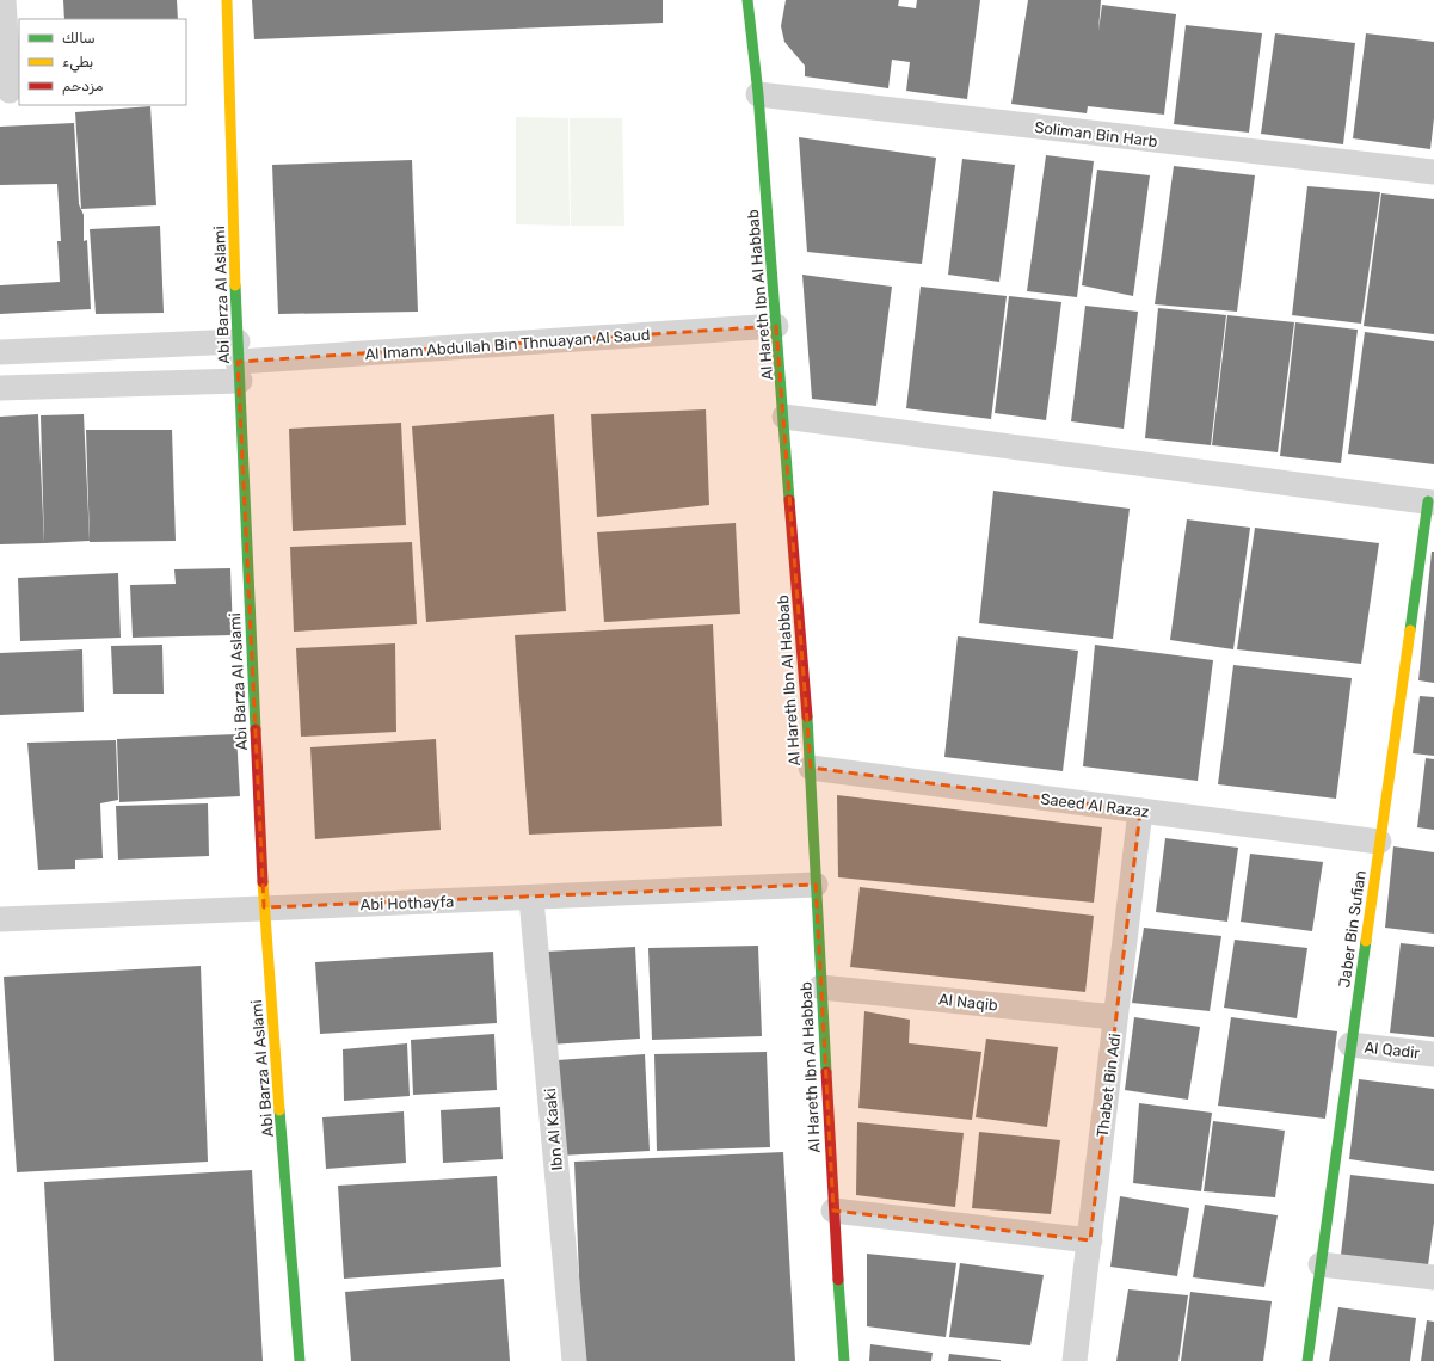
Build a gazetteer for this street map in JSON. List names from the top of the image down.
{
  "streets": {
    "street": [
      "Soliman Bin Harb",
      "Abi Barza Al Aslami",
      "Al Hareth Ibn Al Habbab",
      "Al Imam Abdullah Bin Thnuayan Al Saud",
      "Saeed Al Razaz",
      "Abi Hothayfa",
      "Jaber Bin Sufian",
      "Al Naqib",
      "Al Qadir",
      "Thabet Bin Adi",
      "Ibn Al Kaaki"
    ]
  },
  "crossings": [
    ["Soliman Bin Harb", "Al Hareth Ibn Al Habbab"],
    ["Abi Barza Al Aslami", "Al Imam Abdullah Bin Thnuayan Al Saud"],
    ["Abi Barza Al Aslami", "Abi Hothayfa"],
    ["Al Hareth Ibn Al Habbab", "Al Imam Abdullah Bin Thnuayan Al Saud"],
    ["Al Hareth Ibn Al Habbab", "Saeed Al Razaz"],
    ["Al Hareth Ibn Al Habbab", "Abi Hothayfa"],
    ["Al Hareth Ibn Al Habbab", "Al Naqib"],
    ["Saeed Al Razaz", "Jaber Bin Sufian"],
    ["Saeed Al Razaz", "Thabet Bin Adi"],
    ["Abi Hothayfa", "Ibn Al Kaaki"],
    ["Jaber Bin Sufian", "Al Qadir"],
    ["Al Naqib", "Thabet Bin Adi"]
  ],
  "legend": ["سالك", "بطيء", "مزدحم"]
}
